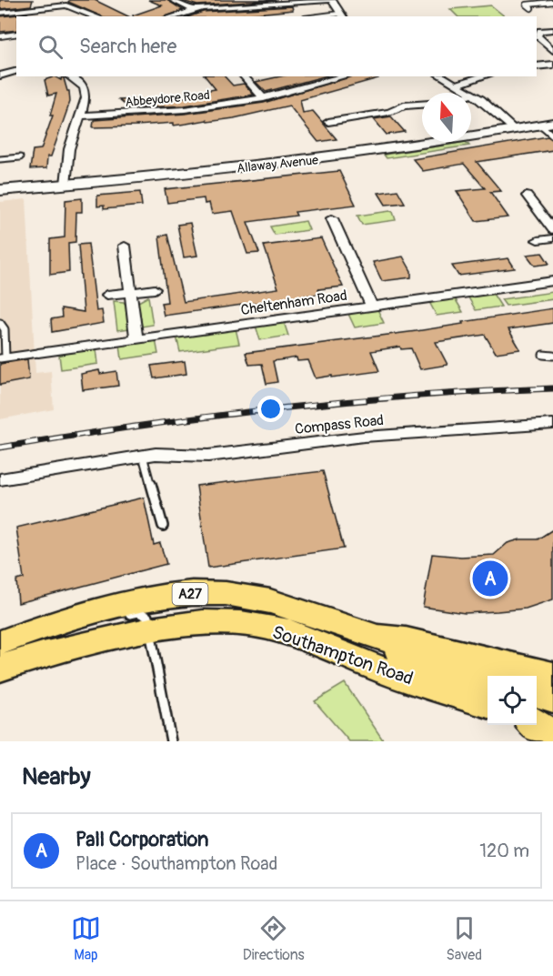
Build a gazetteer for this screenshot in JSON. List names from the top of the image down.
{
  "streets": {
    "main road": ["A27", "Southampton Road"],
    "street": [
      "Abbeydore Road",
      "Allaway Avenue",
      "Cheltenham Road",
      "Compass Road"
    ]
  },
  "north": "top",
  "page": {
    "search": "Search here",
    "pins": "A",
    "heading": "Nearby",
    "list": [
      {
        "mark": "A",
        "name": "Pall Corporation",
        "note": "Place · Southampton Road",
        "value": "120 m"
      }
    ],
    "nav": ["Map", "Directions", "Saved"]
  }
}
